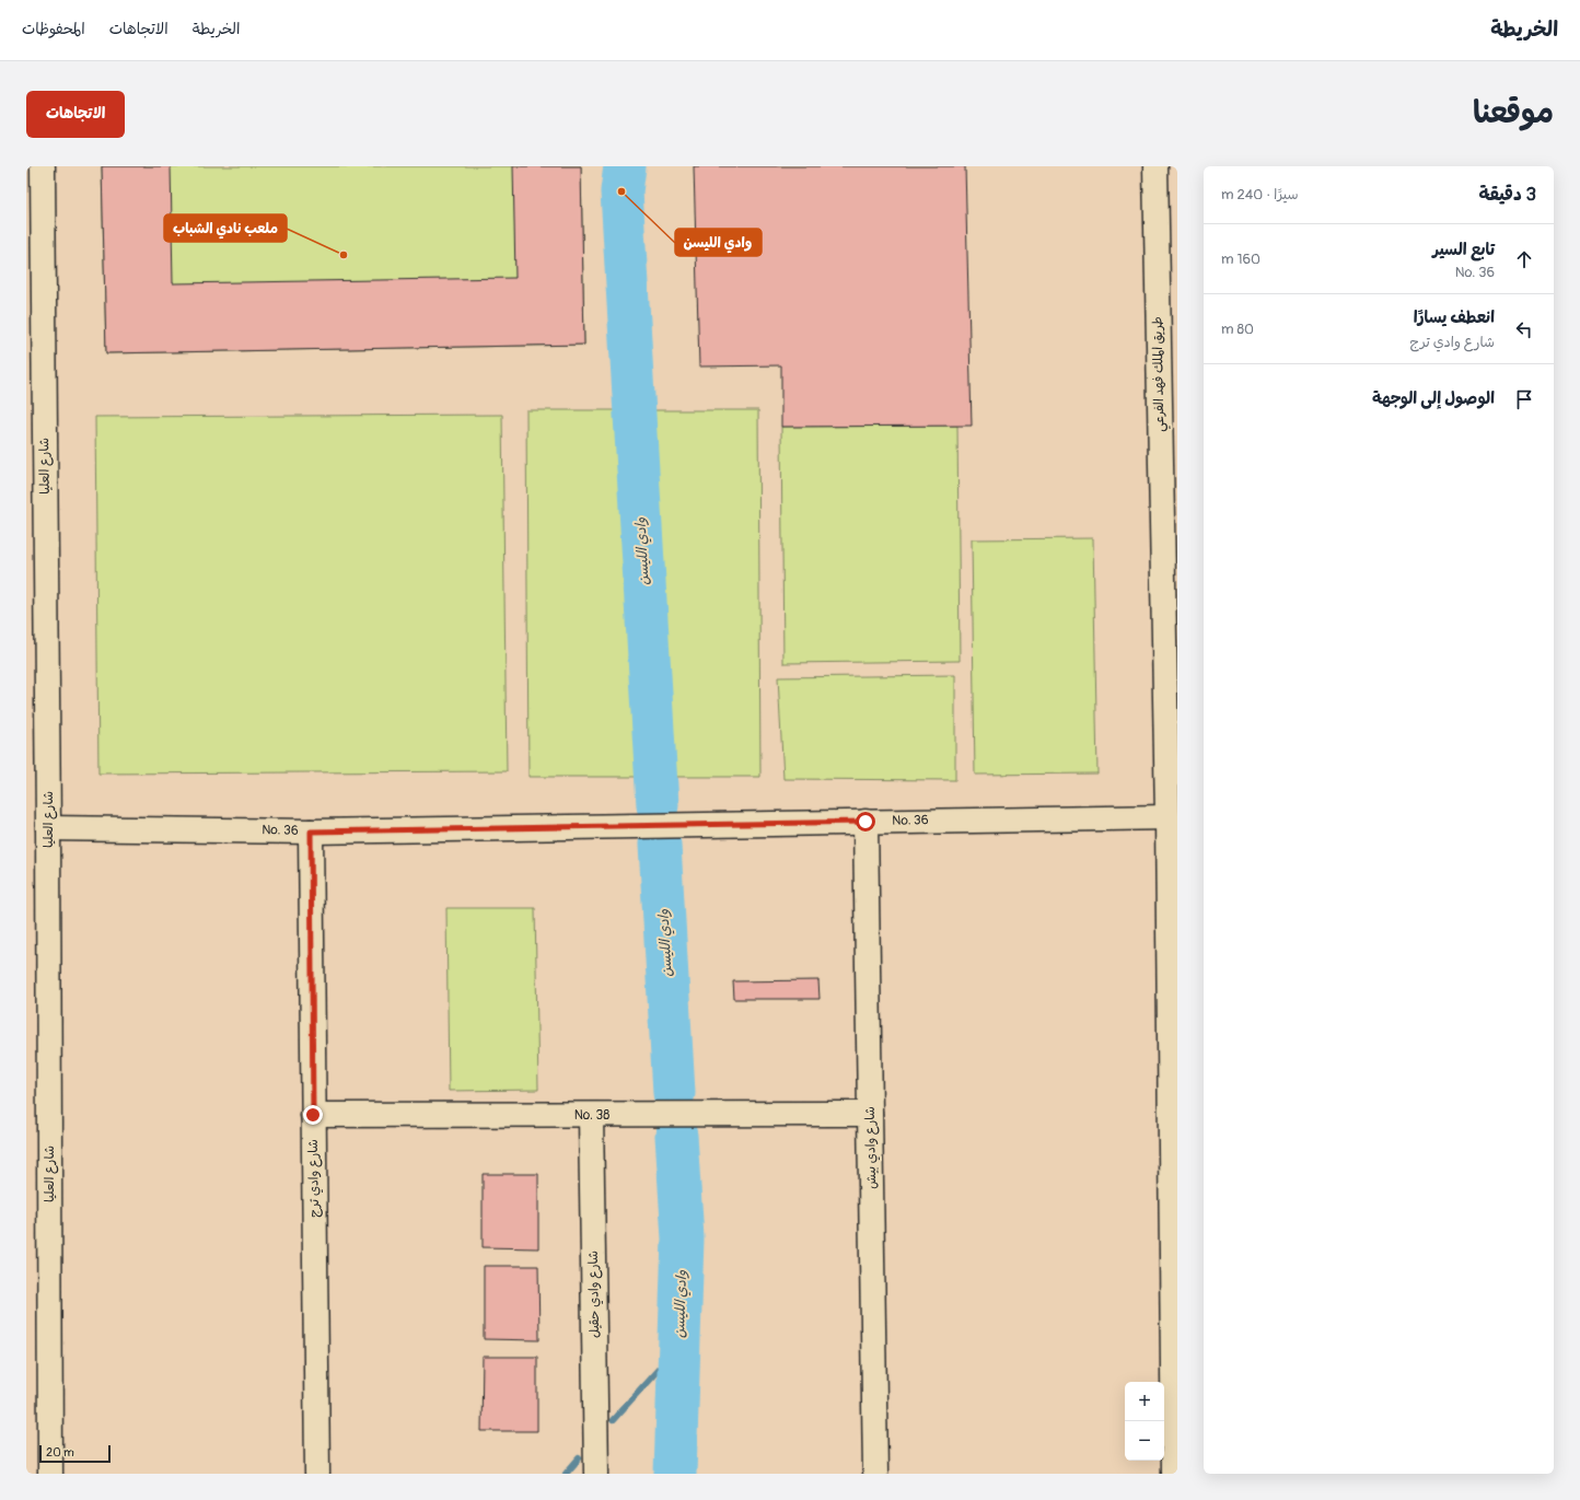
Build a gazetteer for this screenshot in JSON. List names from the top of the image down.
{
  "streets": {
    "street": [
      "طريق الملك فهد الفرعي",
      "شارع العليا",
      "No. 36",
      "No. 38",
      "شارع وادي بيش",
      "شارع وادي ترج",
      "شارع وادي حقيل"
    ]
  },
  "crossings": [
    ["طريق الملك فهد الفرعي", "No. 36"],
    ["شارع العليا", "No. 36"],
    ["No. 36", "شارع وادي بيش"],
    ["No. 36", "شارع وادي ترج"],
    ["No. 38", "شارع وادي بيش"],
    ["No. 38", "شارع وادي ترج"],
    ["No. 38", "شارع وادي حقيل"]
  ],
  "water": ["وادي الليسن"],
  "places": ["وادي الليسن", "ملعب نادي الشباب"],
  "scale_bar": "20 m",
  "page": {
    "header": "الخريطة",
    "nav": ["الخريطة", "الاتجاهات", "المحفوظات"],
    "title": "موقعنا",
    "buttons": "الاتجاهات",
    "heading": ["3 دقيقة", "سيرًا · 240 m"],
    "list": [
      ["تابع السير", "No. 36", "160 m"],
      ["انعطف يسارًا", "شارع وادي ترج", "80 m"],
      "الوصول إلى الوجهة"
    ],
    "map_buttons": ["+", "−"],
    "scale": "20 m"
  }
}
